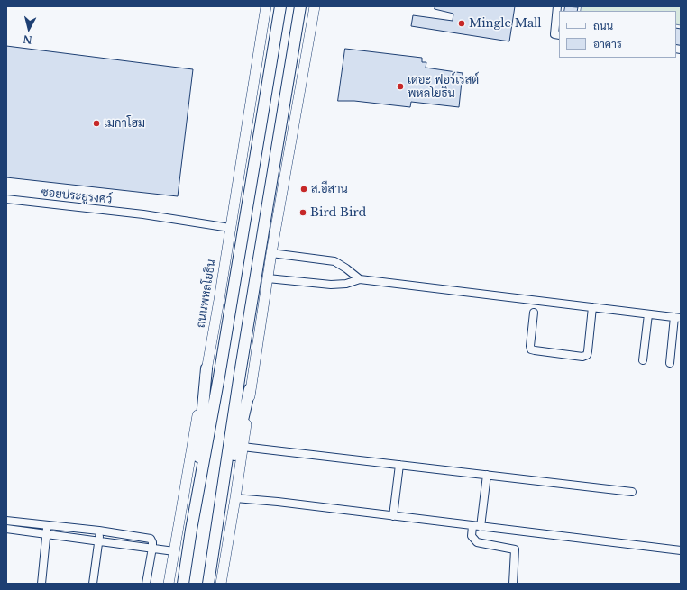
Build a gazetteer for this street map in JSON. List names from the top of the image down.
{
  "streets": {
    "main road": ["ถนนพหลโยธิน"],
    "street": ["ซอยประยูรงศว์"]
  },
  "crossings": [
    ["ซอยประยูรงศว์", "ถนนพหลโยธิน"]
  ],
  "places": [
    "Mingle Mall",
    "เดอะ ฟอร์เรสต์ พหลโยธิน",
    "เมกาโฮม",
    "ส.อีสาน",
    "Bird Bird"
  ],
  "legend": ["ถนน", "อาคาร"],
  "north": "bottom"
}
